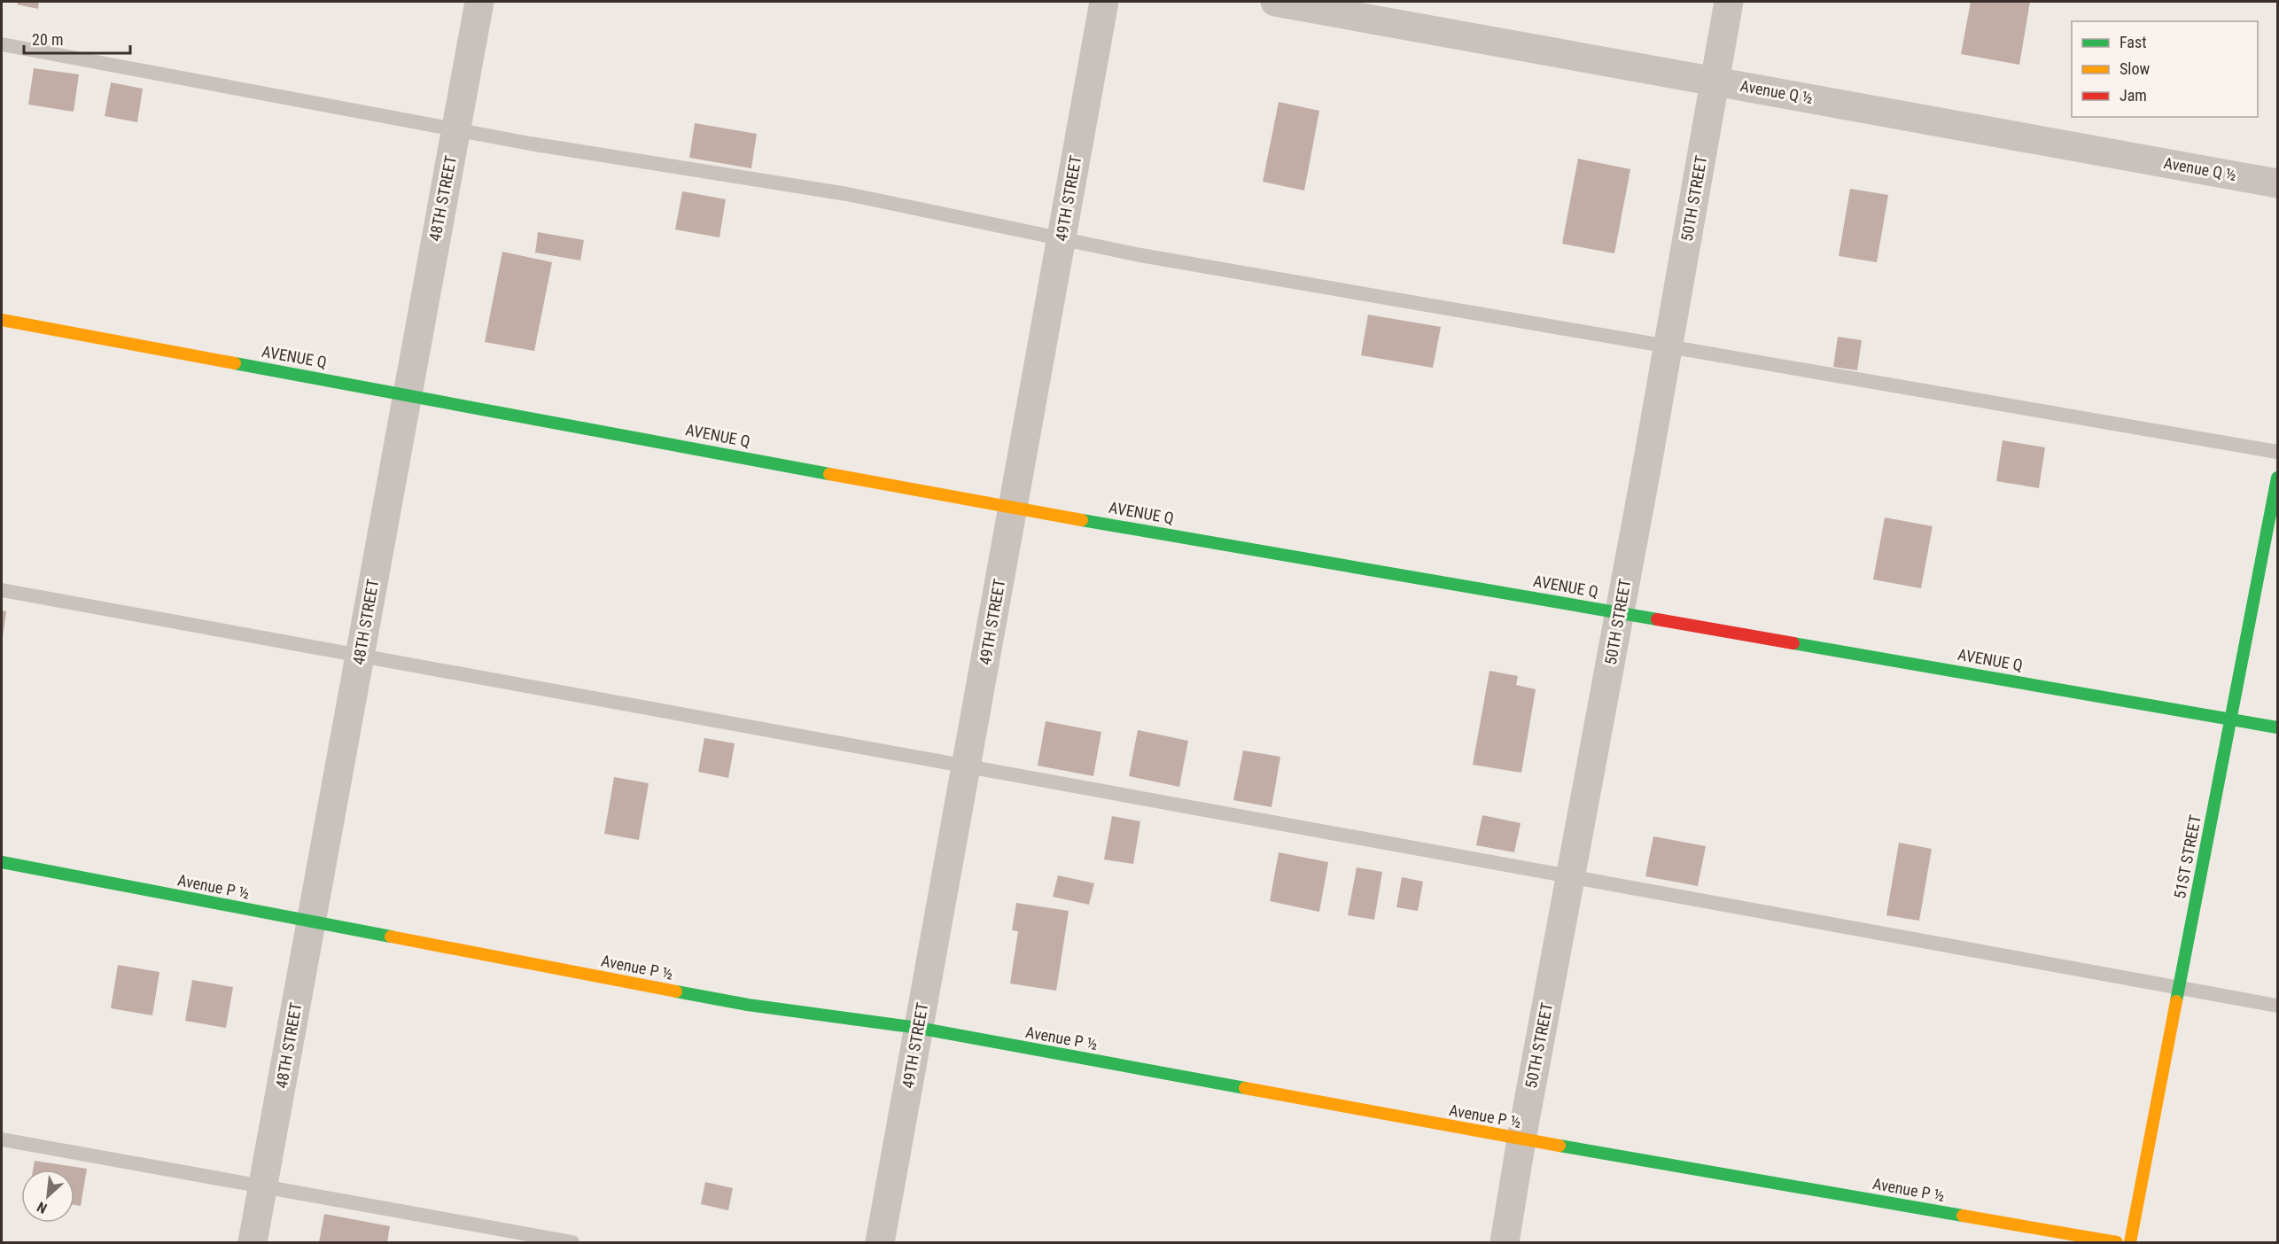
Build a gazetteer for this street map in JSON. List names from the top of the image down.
{
  "streets": {
    "street": [
      "Avenue Q ½",
      "48TH STREET",
      "49TH STREET",
      "50TH STREET",
      "AVENUE Q",
      "51ST STREET",
      "Avenue P ½"
    ]
  },
  "crossings": [
    ["Avenue Q ½", "50TH STREET"],
    ["48TH STREET", "AVENUE Q"],
    ["48TH STREET", "Avenue P ½"],
    ["49TH STREET", "AVENUE Q"],
    ["49TH STREET", "Avenue P ½"],
    ["50TH STREET", "AVENUE Q"],
    ["50TH STREET", "Avenue P ½"],
    ["AVENUE Q", "51ST STREET"]
  ],
  "legend": ["Fast", "Slow", "Jam"],
  "scale_bar": "20 m",
  "north": "bottom left"
}
